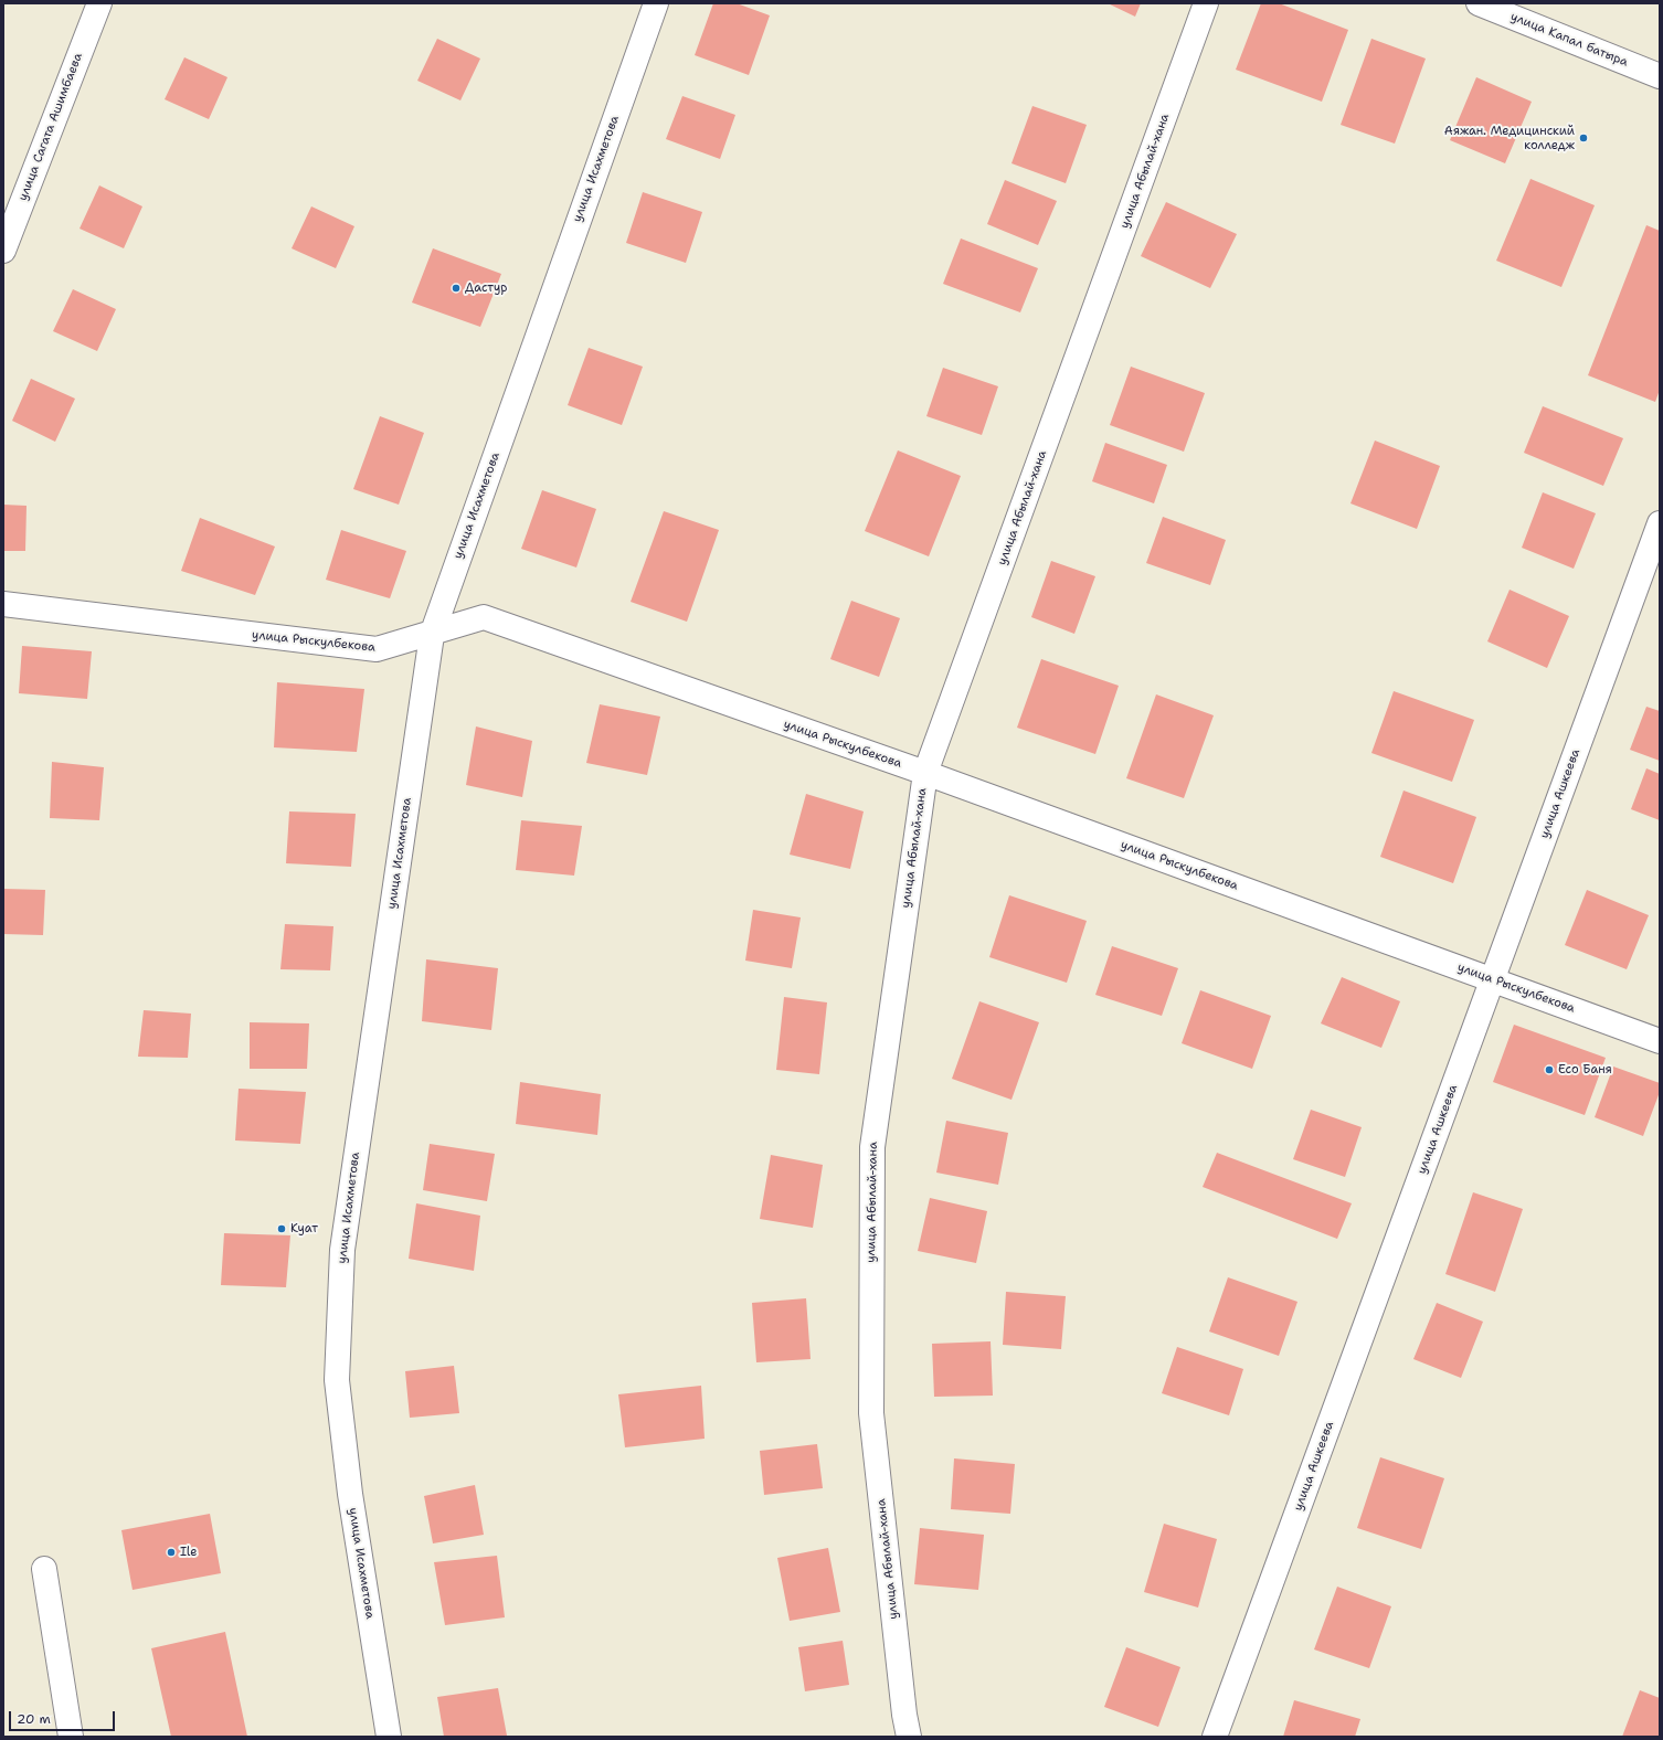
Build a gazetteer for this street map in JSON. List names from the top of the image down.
{
  "streets": {
    "street": [
      "улица Капал батыра",
      "улица Сагата Ашимбаева",
      "улица Исахметова",
      "улица Абылай-хана",
      "улица Рыскулбекова",
      "улица Ашкеева"
    ]
  },
  "crossings": [
    ["улица Исахметова", "улица Рыскулбекова"],
    ["улица Абылай-хана", "улица Рыскулбекова"],
    ["улица Рыскулбекова", "улица Ашкеева"]
  ],
  "places": [
    "Аяжан. Медицинский колледж",
    "Дастур",
    "Eco Баня",
    "Куат",
    "Ile"
  ],
  "scale_bar": "20 m"
}
